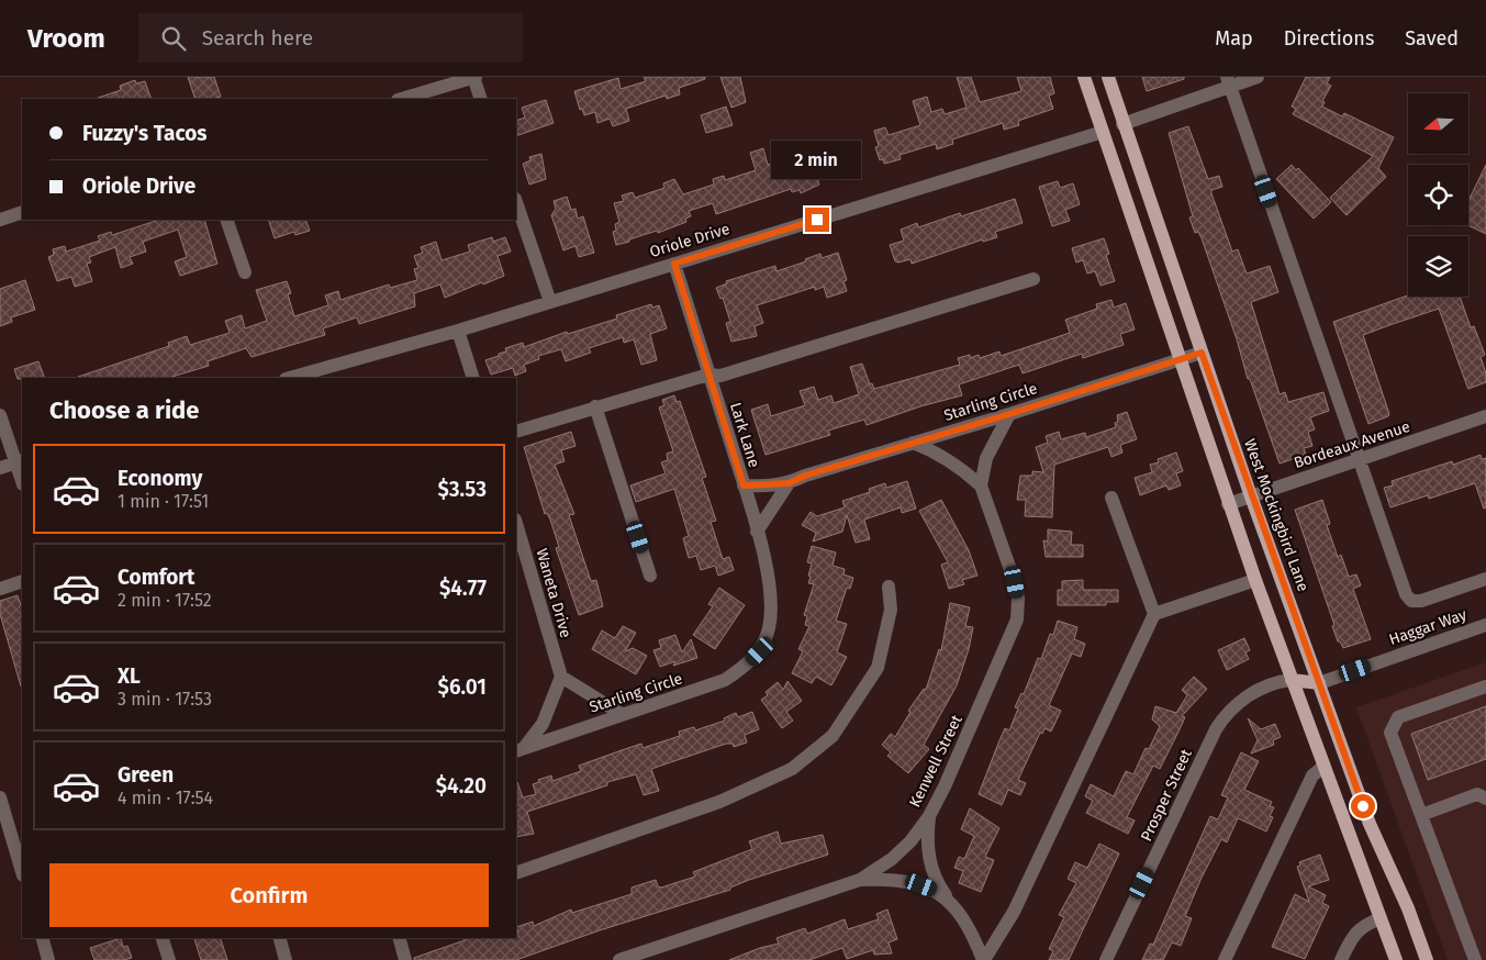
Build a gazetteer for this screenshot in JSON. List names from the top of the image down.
{
  "streets": {
    "main road": ["West Mockingbird Lane"],
    "street": [
      "Oriole Drive",
      "Starling Circle",
      "Lark Lane",
      "Bordeaux Avenue",
      "Waneta Drive",
      "Haggar Way",
      "Kenwell Street",
      "Prosper Street"
    ]
  },
  "crossings": [
    ["Oriole Drive", "Lark Lane"],
    ["Starling Circle", "Lark Lane"],
    ["Starling Circle", "West Mockingbird Lane"],
    ["Starling Circle", "Kenwell Street"],
    ["Bordeaux Avenue", "West Mockingbird Lane"],
    ["West Mockingbird Lane", "Haggar Way"]
  ],
  "north": "left",
  "page": {
    "header": "Vroom",
    "search": "Search here",
    "nav": ["Map", "Directions", "Saved"],
    "banner": ["Fuzzy's Tacos", "Oriole Drive"],
    "bubble": "2 min",
    "heading": "Choose a ride",
    "list": [
      {
        "name": "Economy",
        "note": "1 min · 17:51",
        "value": "$3.53"
      },
      {
        "name": "Comfort",
        "note": "2 min · 17:52",
        "value": "$4.77"
      },
      {
        "name": "XL",
        "note": "3 min · 17:53",
        "value": "$6.01"
      },
      {
        "name": "Green",
        "note": "4 min · 17:54",
        "value": "$4.20"
      }
    ],
    "buttons": "Confirm"
  }
}
